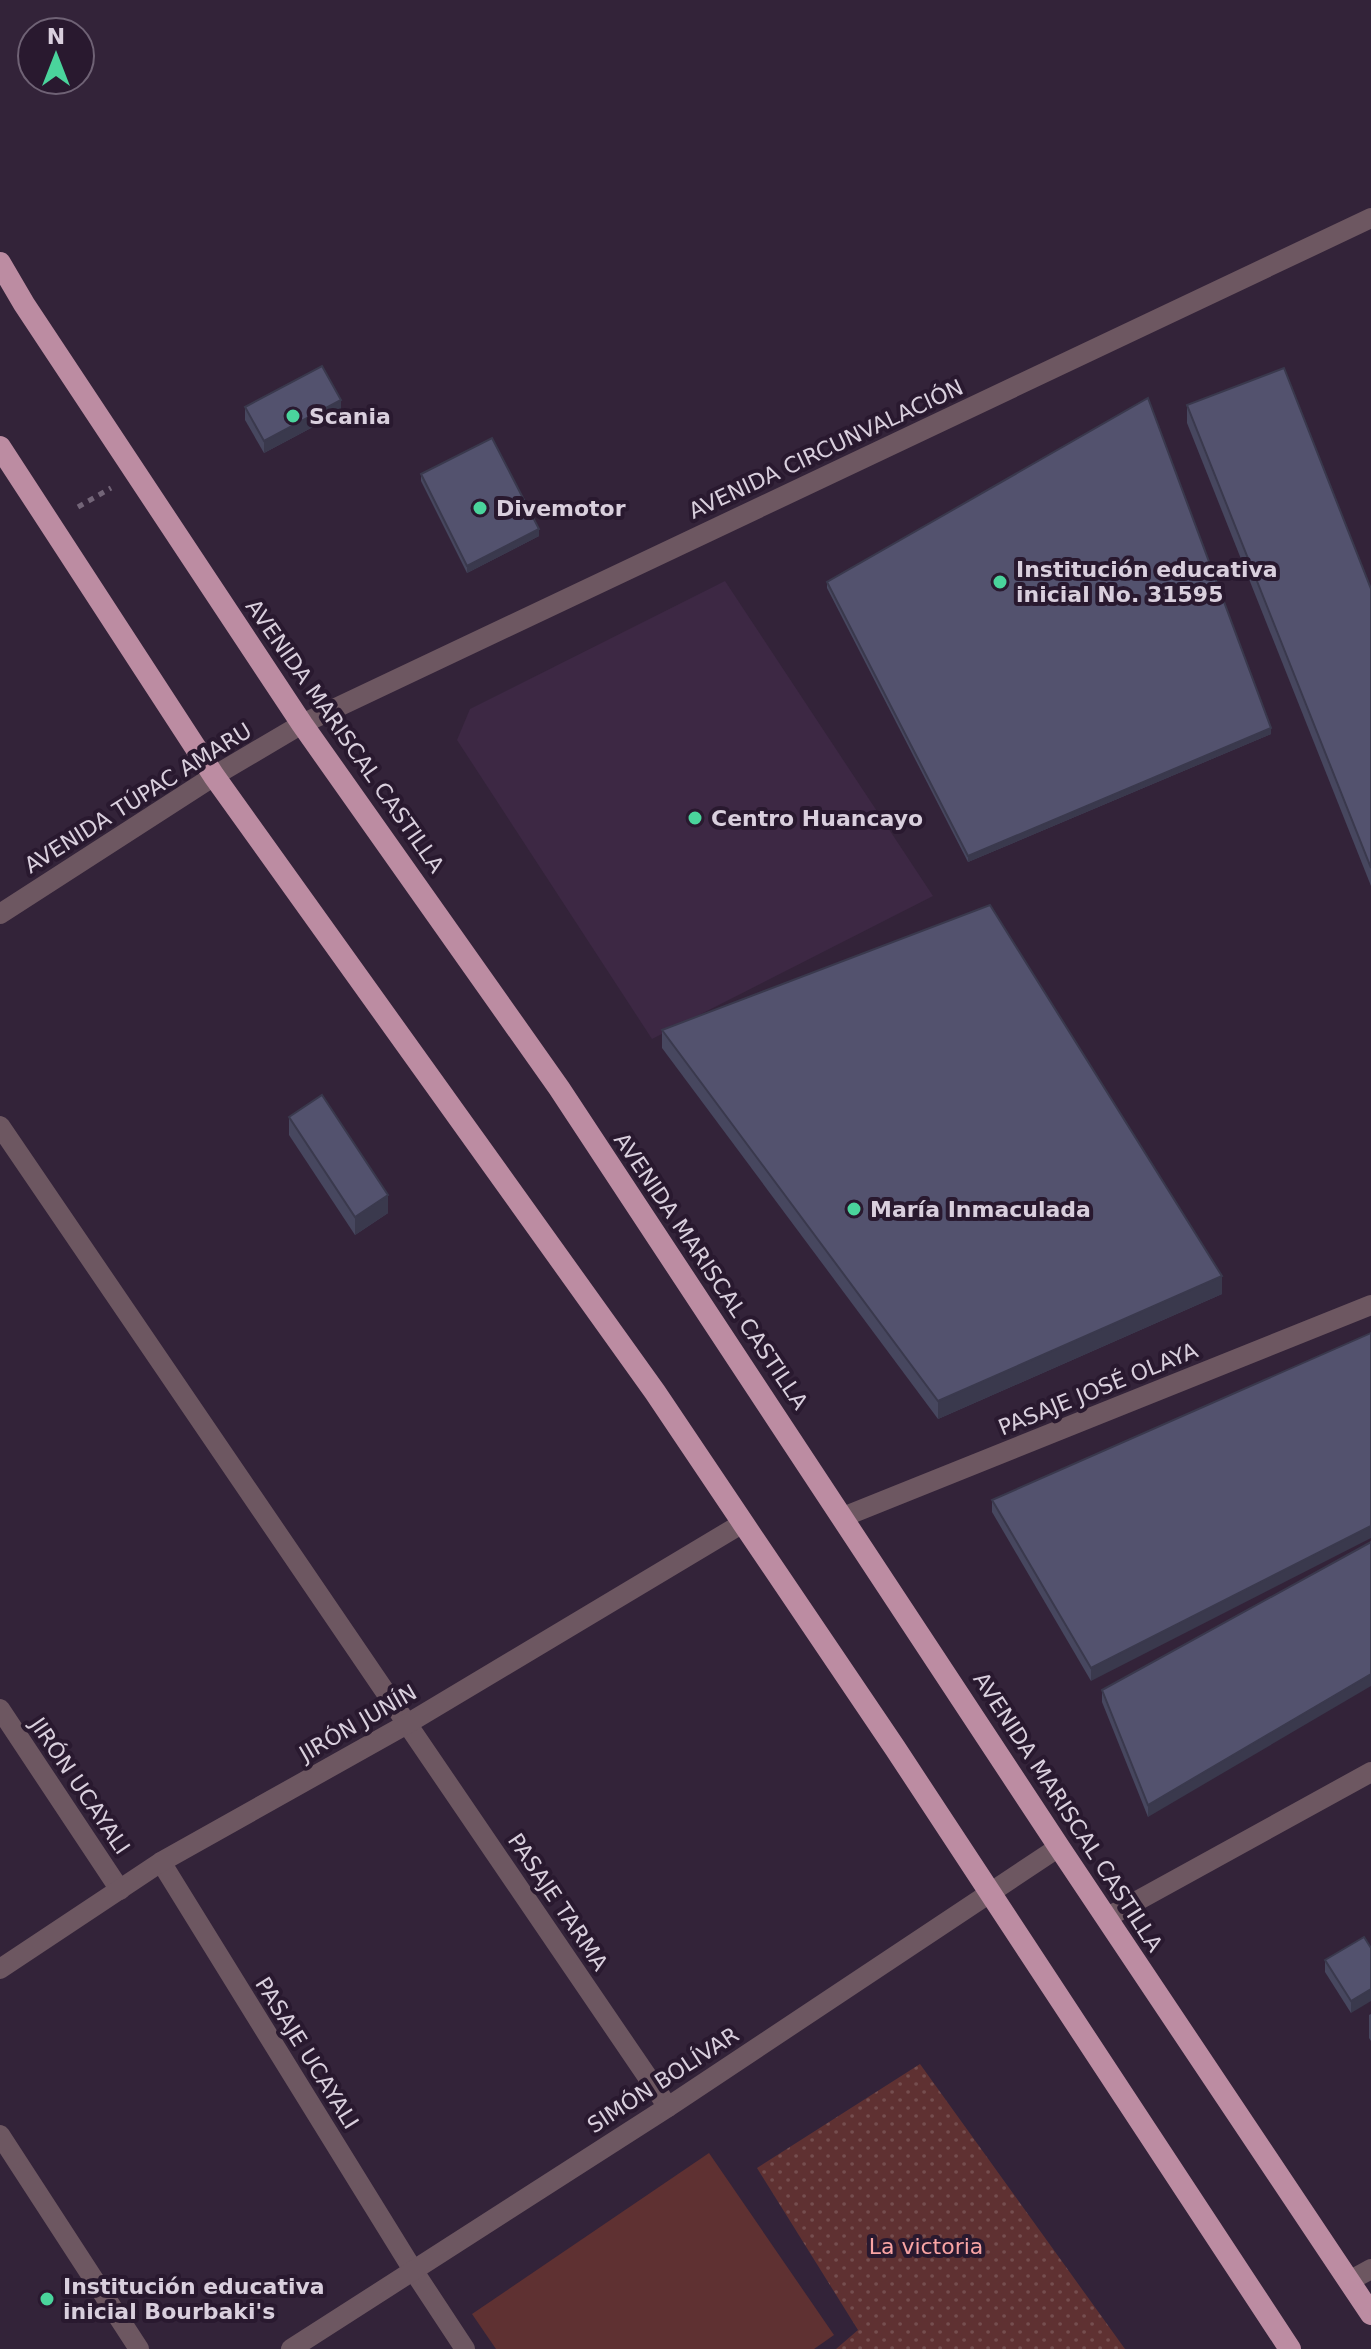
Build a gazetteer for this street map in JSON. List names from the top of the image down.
{
  "streets": {
    "highway": ["AVENIDA MARISCAL CASTILLA"],
    "street": [
      "AVENIDA CIRCUNVALACIÓN",
      "AVENIDA TÚPAC AMARU",
      "PASAJE JOSÉ OLAYA",
      "JIRÓN JUNÍN",
      "JIRÓN UCAYALI",
      "PASAJE TARMA",
      "PASAJE UCAYALI",
      "SIMÓN BOLÍVAR"
    ]
  },
  "crossings": [
    ["AVENIDA CIRCUNVALACIÓN", "AVENIDA MARISCAL CASTILLA"],
    ["AVENIDA CIRCUNVALACIÓN", "AVENIDA TÚPAC AMARU"],
    ["AVENIDA MARISCAL CASTILLA", "AVENIDA TÚPAC AMARU"],
    ["AVENIDA MARISCAL CASTILLA", "PASAJE JOSÉ OLAYA"],
    ["AVENIDA MARISCAL CASTILLA", "SIMÓN BOLÍVAR"],
    ["JIRÓN JUNÍN", "JIRÓN UCAYALI"],
    ["JIRÓN JUNÍN", "PASAJE TARMA"],
    ["JIRÓN JUNÍN", "PASAJE UCAYALI"],
    ["PASAJE TARMA", "SIMÓN BOLÍVAR"],
    ["PASAJE UCAYALI", "SIMÓN BOLÍVAR"]
  ],
  "parks": ["La victoria"],
  "places": [
    "Scania",
    "Divemotor",
    "Institución educativa inicial No. 31595",
    "Centro Huancayo",
    "María Inmaculada",
    "Institución educativa inicial Bourbaki's"
  ],
  "north": "top"
}
